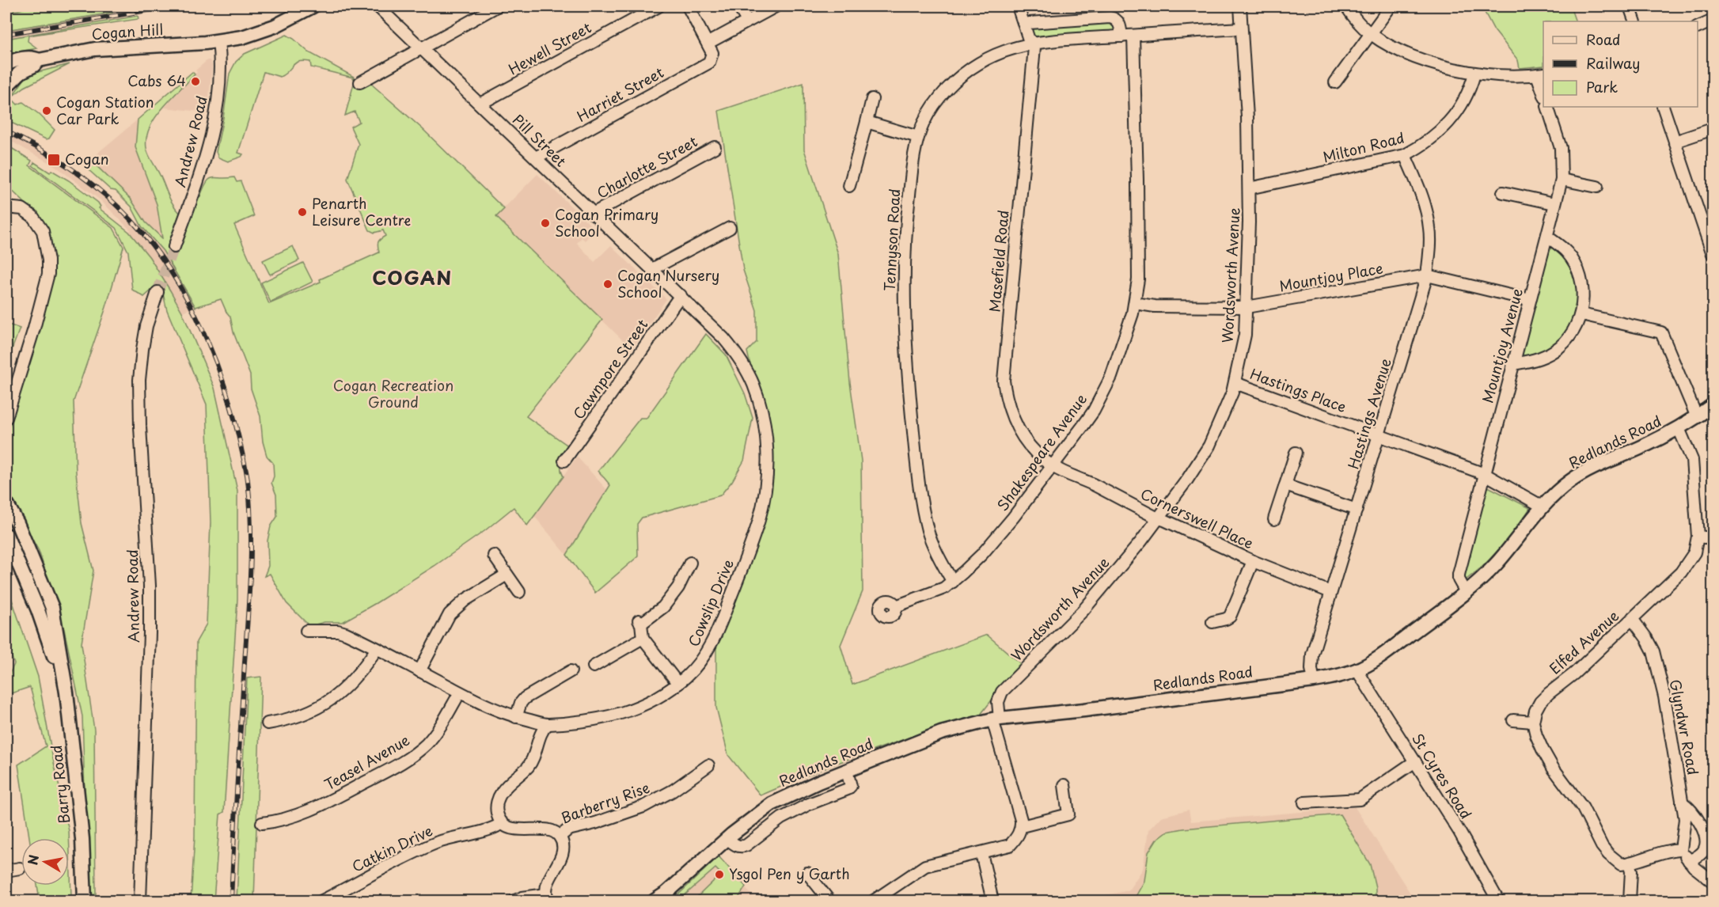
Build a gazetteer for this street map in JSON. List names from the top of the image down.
{
  "streets": {
    "main road": ["Cogan Hill", "Redlands Road", "Barry Road"],
    "street": [
      "Hewell Street",
      "Harriet Street",
      "Pill Street",
      "Andrew Road",
      "Milton Road",
      "Charlotte Street",
      "Tennyson Road",
      "Masefield Road",
      "Wordsworth Avenue",
      "Mountjoy Place",
      "Mountjoy Avenue",
      "Cawnpore Street",
      "Hastings Place",
      "Hastings Avenue",
      "Shakespeare Avenue",
      "Cornerswell Place",
      "Cowslip Drive",
      "Elfed Avenue",
      "Glyndwr Road",
      "Teasel Avenue",
      "St Cyres Road",
      "Barberry Rise",
      "Catkin Drive"
    ]
  },
  "crossings": [
    ["Cogan Hill", "Andrew Road"],
    ["Hewell Street", "Pill Street"],
    ["Harriet Street", "Pill Street"],
    ["Pill Street", "Charlotte Street"],
    ["Pill Street", "Cawnpore Street"],
    ["Pill Street", "Cowslip Drive"],
    ["Milton Road", "Wordsworth Avenue"],
    ["Milton Road", "Hastings Avenue"],
    ["Tennyson Road", "Masefield Road"],
    ["Tennyson Road", "Wordsworth Avenue"],
    ["Tennyson Road", "Shakespeare Avenue"],
    ["Masefield Road", "Shakespeare Avenue"],
    ["Masefield Road", "Cornerswell Place"],
    ["Wordsworth Avenue", "Mountjoy Place"],
    ["Wordsworth Avenue", "Hastings Place"],
    ["Wordsworth Avenue", "Redlands Road"],
    ["Wordsworth Avenue", "Cornerswell Place"],
    ["Mountjoy Place", "Mountjoy Avenue"],
    ["Mountjoy Place", "Hastings Avenue"],
    ["Mountjoy Place", "Shakespeare Avenue"],
    ["Mountjoy Avenue", "Hastings Place"],
    ["Mountjoy Avenue", "Redlands Road"],
    ["Cawnpore Street", "Cowslip Drive"],
    ["Hastings Place", "Hastings Avenue"],
    ["Hastings Place", "Redlands Road"],
    ["Hastings Avenue", "Redlands Road"],
    ["Hastings Avenue", "Cornerswell Place"],
    ["Redlands Road", "Elfed Avenue"],
    ["Redlands Road", "St Cyres Road"],
    ["Shakespeare Avenue", "Cornerswell Place"],
    ["Cowslip Drive", "Teasel Avenue"],
    ["Elfed Avenue", "Glyndwr Road"]
  ],
  "districts": ["COGAN"],
  "parks": ["Cogan Recreation Ground"],
  "places": {
    "other": [
      "Cabs 64",
      "Cogan Station Car Park",
      "Penarth Leisure Centre",
      "Cogan Primary School",
      "Cogan Nursery School",
      "Ysgol Pen y Garth"
    ],
    "transit": ["Cogan"]
  },
  "legend": ["Road", "Railway", "Park"],
  "north": "left"
}
